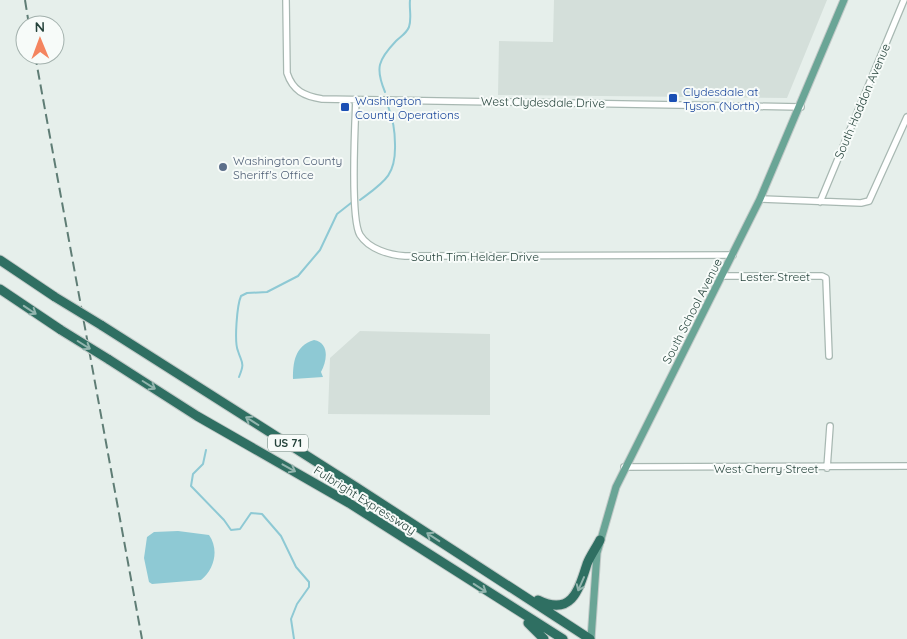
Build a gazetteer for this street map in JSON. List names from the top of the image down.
{
  "streets": {
    "highway": ["US 71", "Fulbright Expressway"],
    "main road": ["South School Avenue"],
    "street": [
      "South Haddon Avenue",
      "West Clydesdale Drive",
      "South Tim Helder Drive",
      "Lester Street",
      "West Cherry Street"
    ]
  },
  "crossings": [
    ["West Clydesdale Drive", "South Tim Helder Drive"],
    ["West Clydesdale Drive", "South School Avenue"],
    ["South Tim Helder Drive", "South School Avenue"],
    ["Lester Street", "South School Avenue"],
    ["South School Avenue", "US 71"],
    ["South School Avenue", "West Cherry Street"],
    ["US 71", "Fulbright Expressway"]
  ],
  "places": {
    "transit": ["Clydesdale at Tyson (North)", "Washington County Operations"],
    "other": ["Washington County Sheriff's Office"]
  },
  "north": "top"
}
